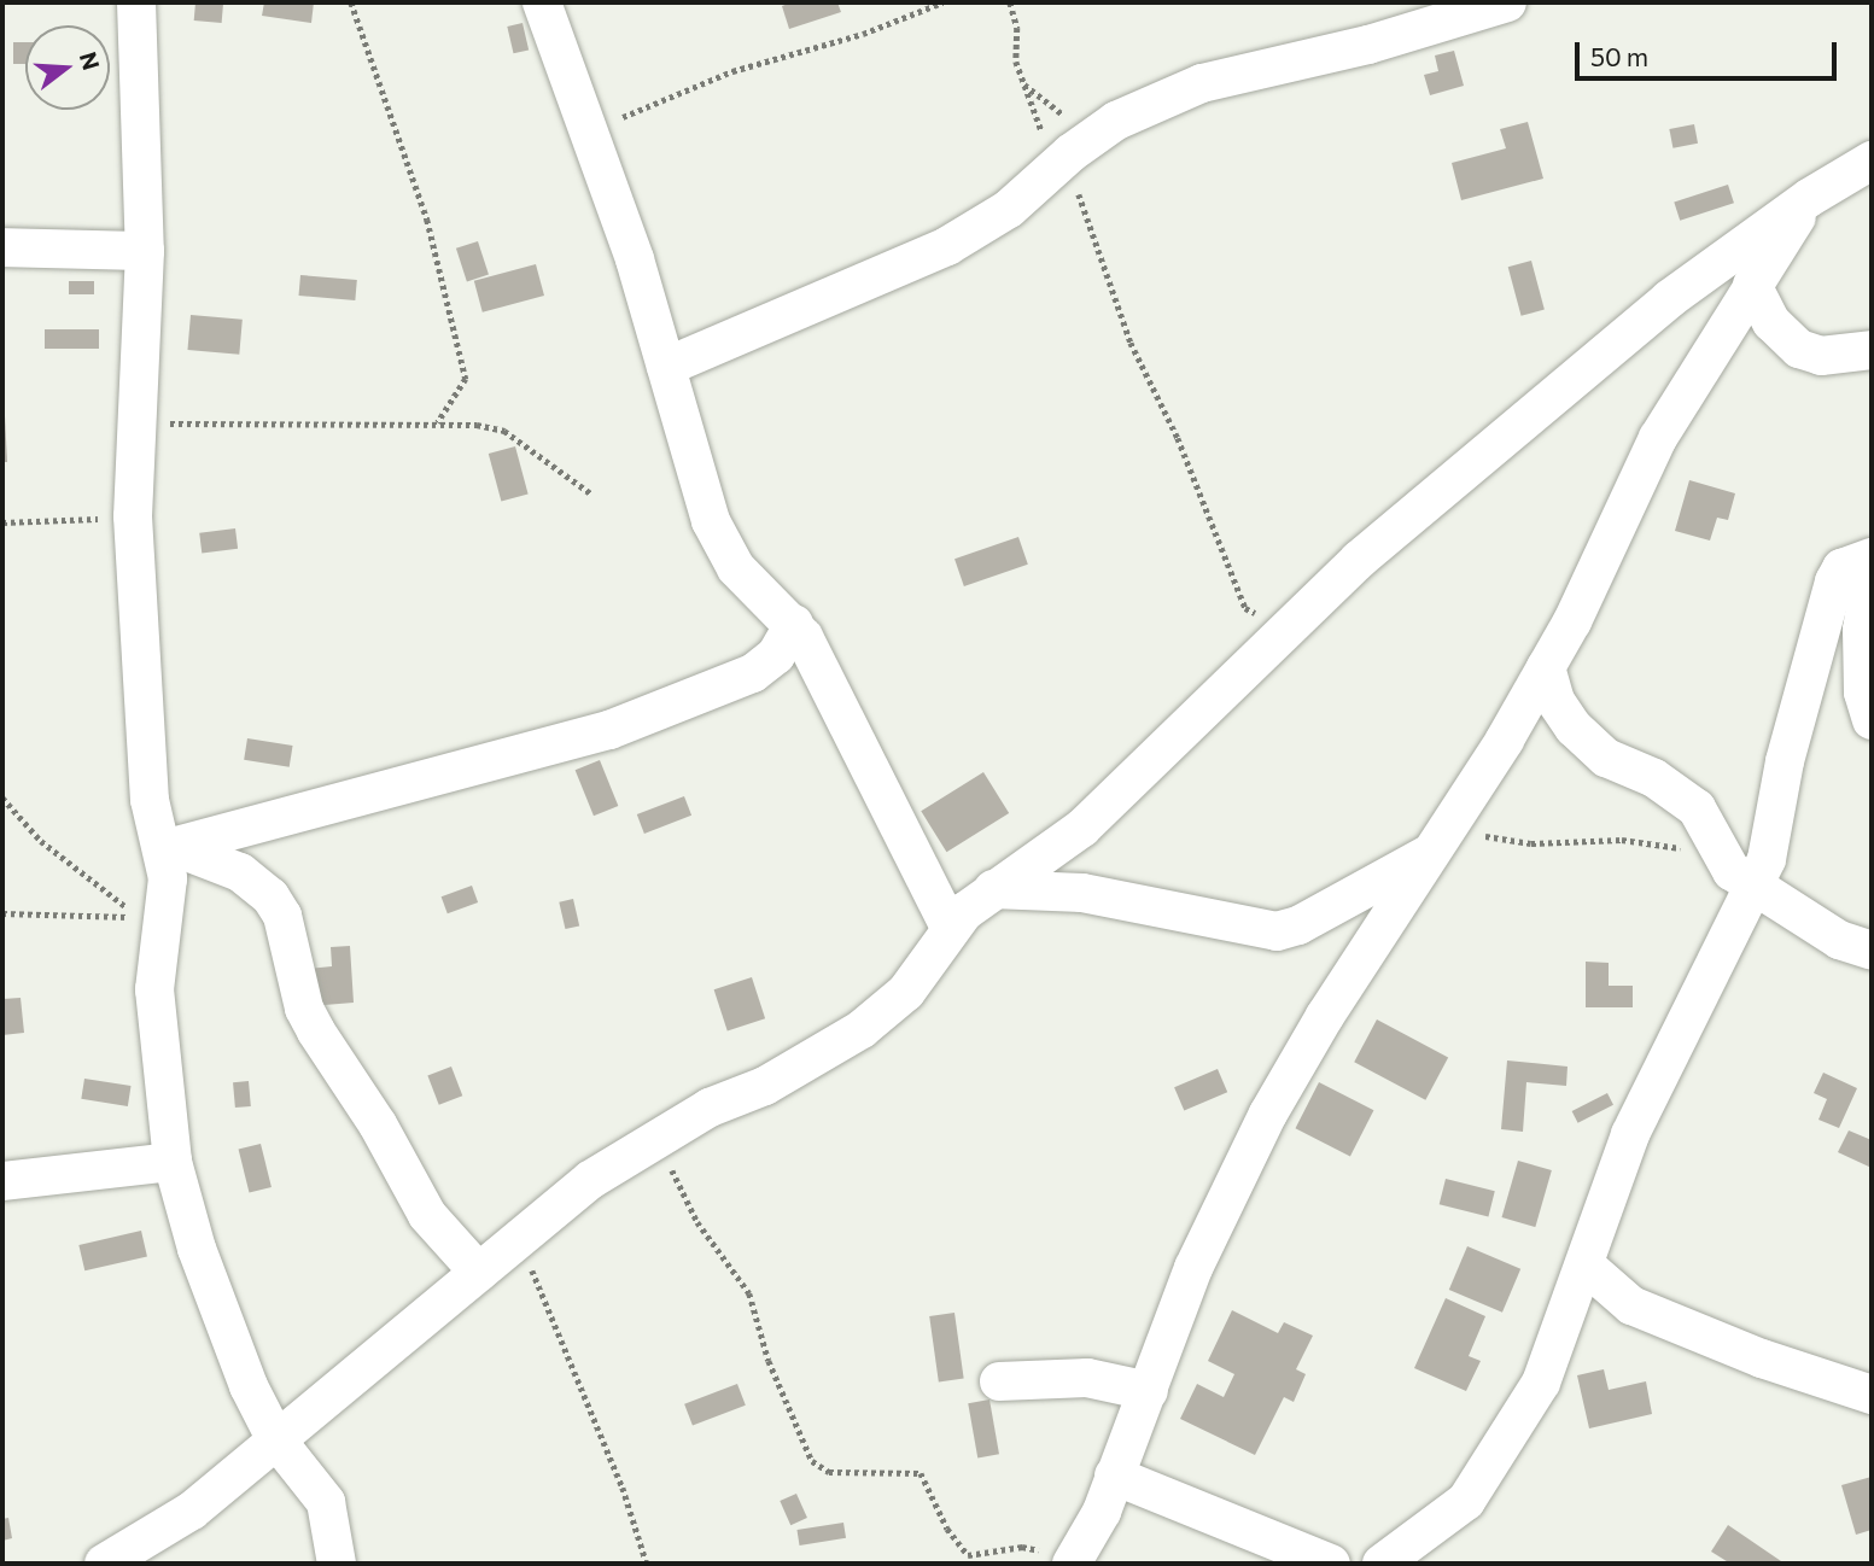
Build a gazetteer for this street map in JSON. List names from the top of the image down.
{
  "scale_bar": "50 m",
  "north": "right"
}
